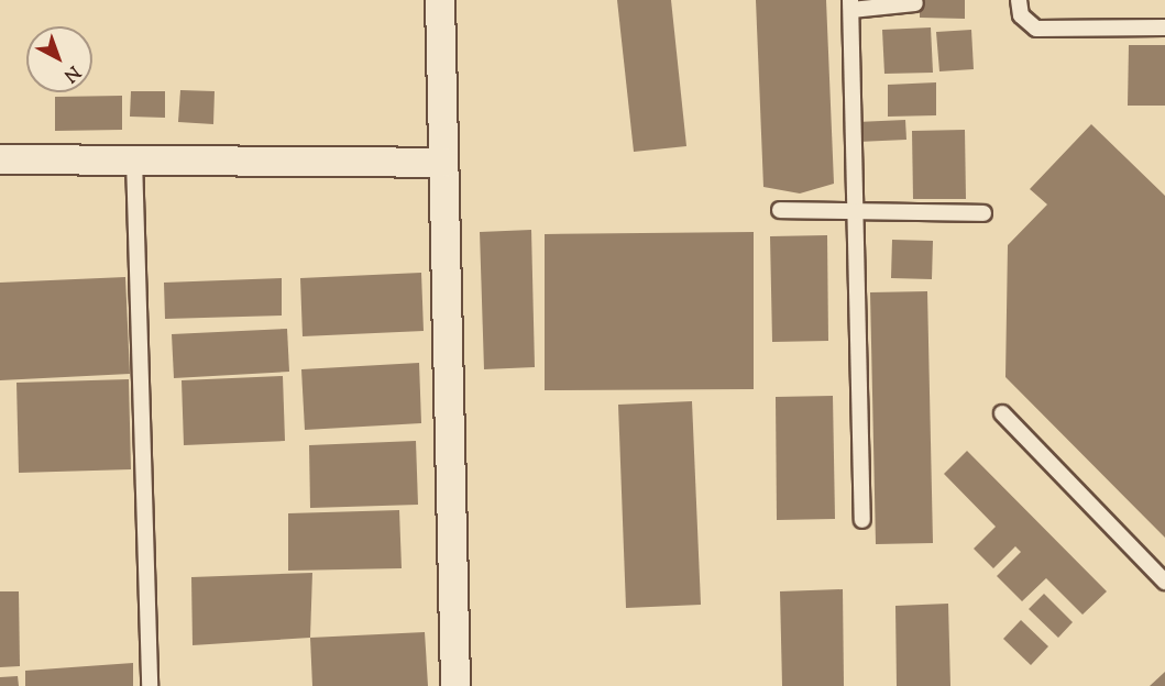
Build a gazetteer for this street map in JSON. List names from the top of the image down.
{
  "north": "bottom right"
}
